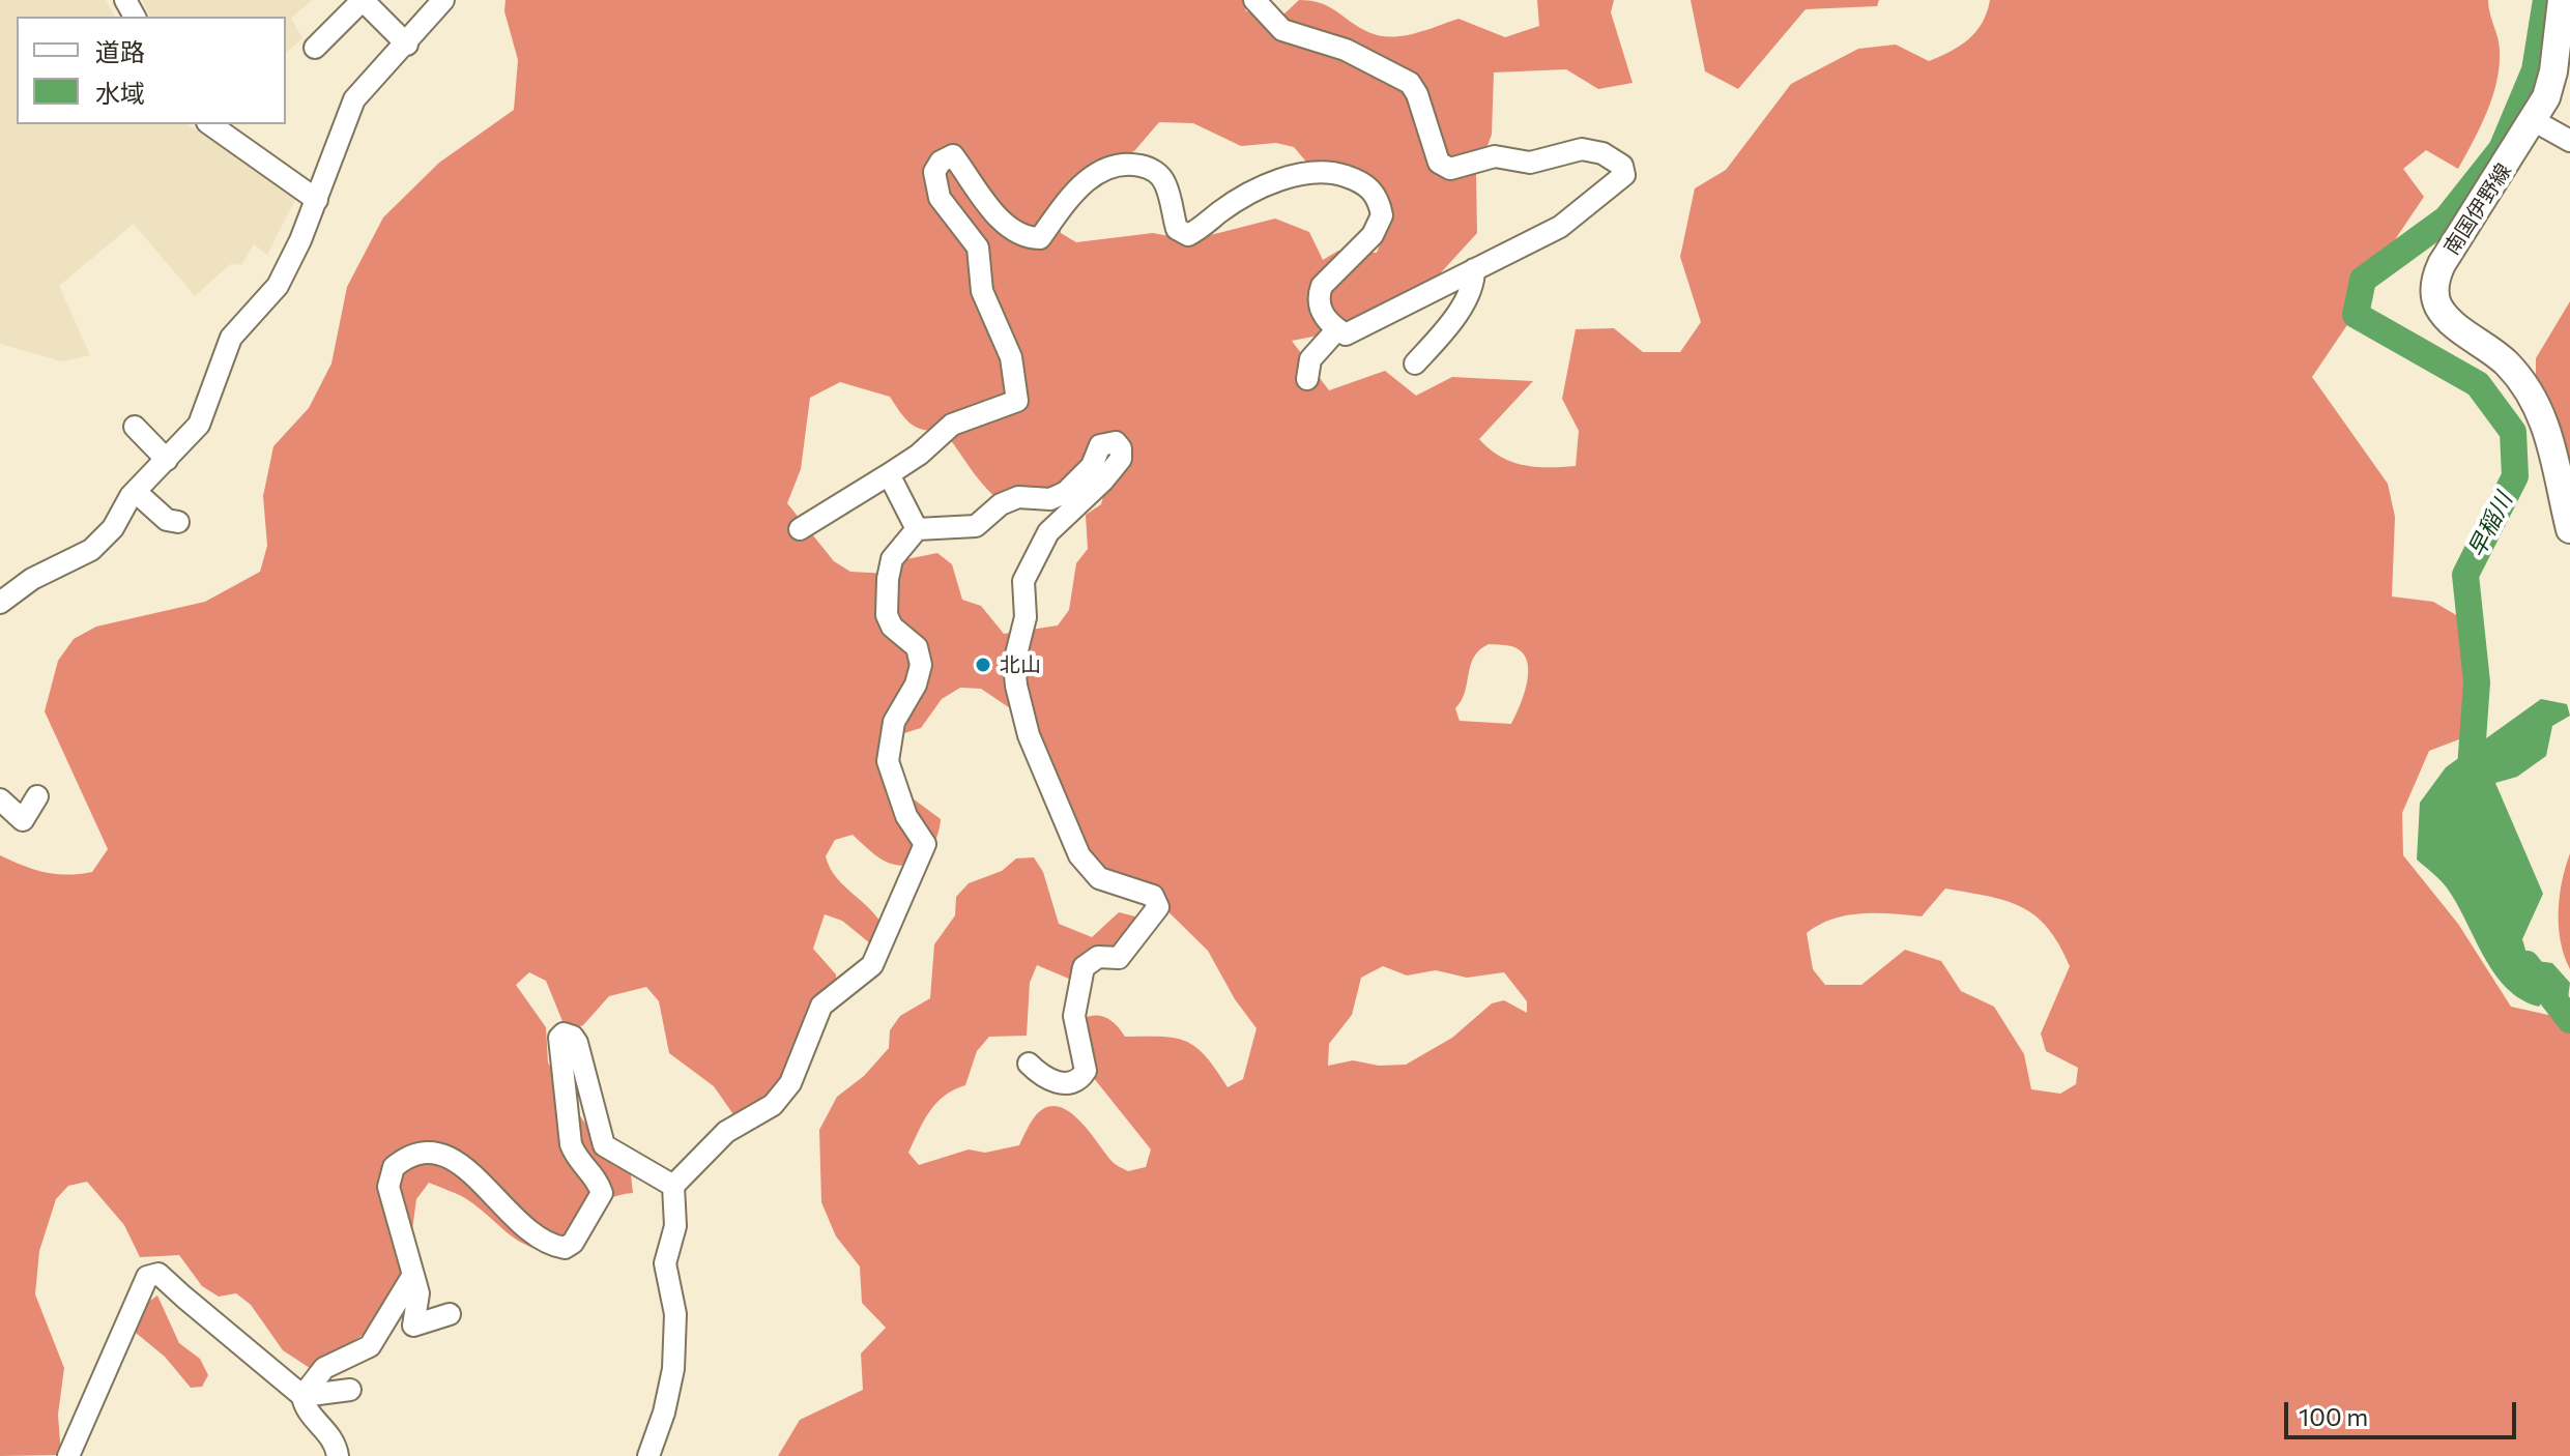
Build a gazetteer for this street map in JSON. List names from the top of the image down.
{
  "streets": {
    "main road": ["南国伊野線"]
  },
  "water": ["早稲川"],
  "places": ["北山"],
  "legend": ["道路", "水域"],
  "scale_bar": "100 m"
}
